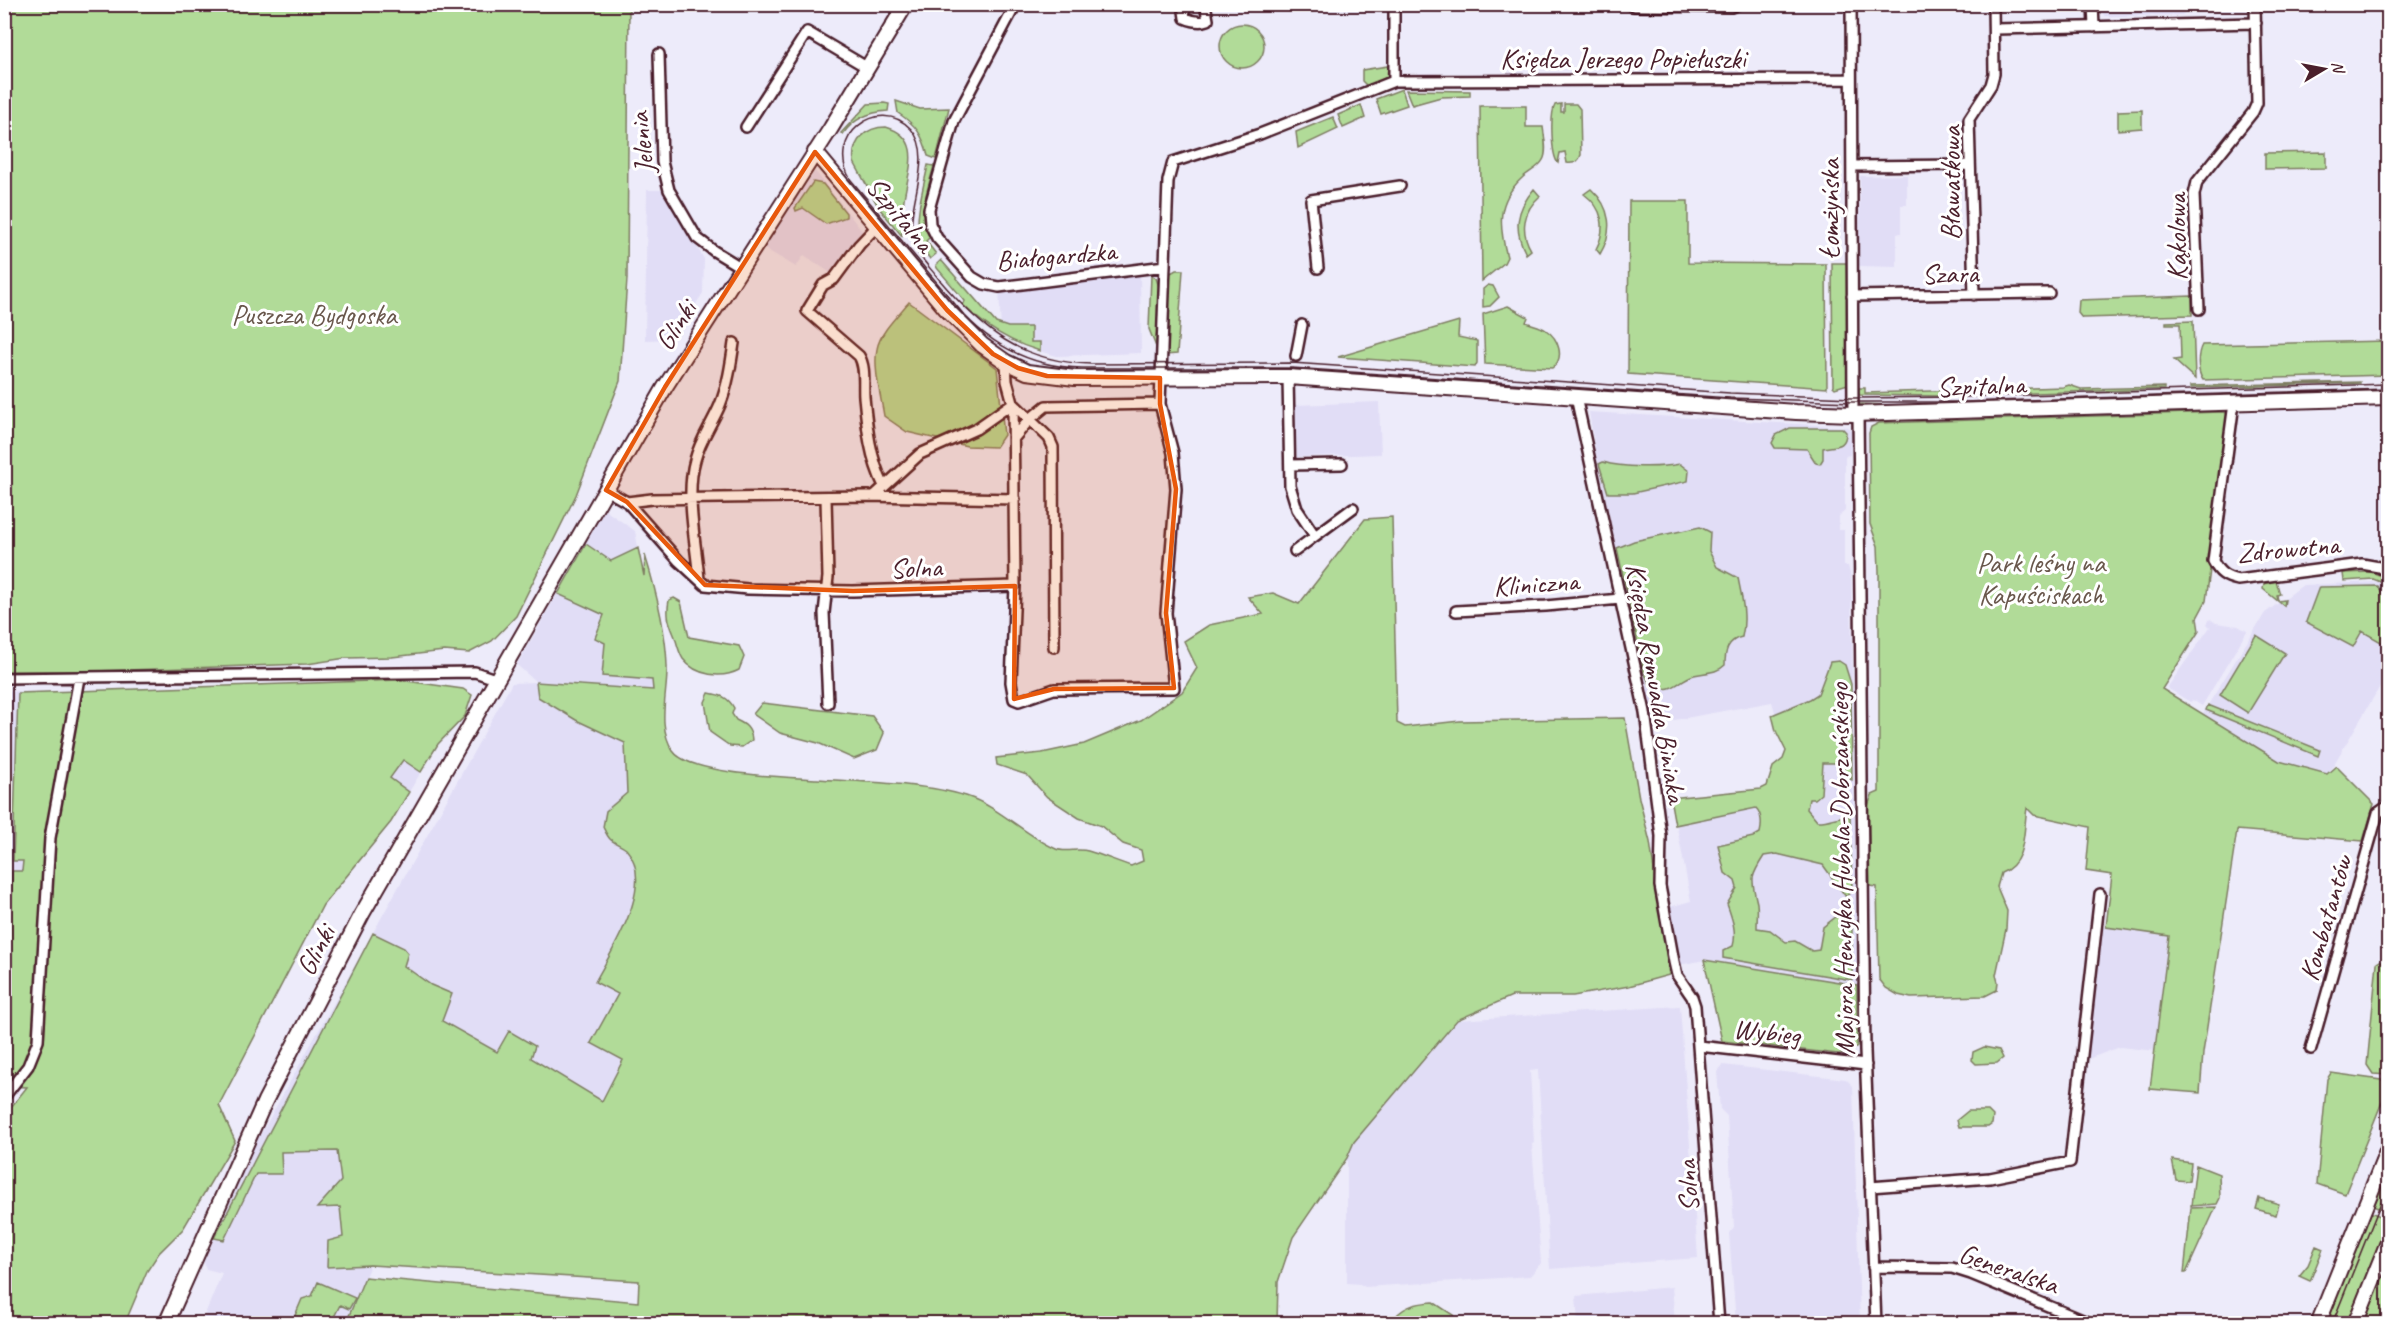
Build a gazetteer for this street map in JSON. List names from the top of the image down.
{
  "streets": {
    "street": [
      "Księdza Jerzego Popiełuszki",
      "Jelenia",
      "Bławatkowa",
      "Łomżyńska",
      "Szpitalna",
      "Kąkolowa",
      "Białogardzka",
      "Szara",
      "Glinki",
      "Zdrowotna",
      "Solna",
      "Kliniczna",
      "Księdza Romualda Biniaka",
      "Majora Henryka Hubala-Dobrzańskiego",
      "Kombatantów",
      "Wybieg",
      "Generalska"
    ]
  },
  "crossings": [
    ["Księdza Jerzego Popiełuszki", "Łomżyńska"],
    ["Jelenia", "Glinki"],
    ["Bławatkowa", "Szara"],
    ["Łomżyńska", "Szpitalna"],
    ["Łomżyńska", "Szara"],
    ["Łomżyńska", "Majora Henryka Hubala-Dobrzańskiego"],
    ["Szpitalna", "Glinki"],
    ["Szpitalna", "Zdrowotna"],
    ["Szpitalna", "Księdza Romualda Biniaka"],
    ["Szpitalna", "Majora Henryka Hubala-Dobrzańskiego"],
    ["Glinki", "Solna"],
    ["Solna", "Księdza Romualda Biniaka"],
    ["Solna", "Wybieg"],
    ["Kliniczna", "Księdza Romualda Biniaka"],
    ["Księdza Romualda Biniaka", "Wybieg"],
    ["Majora Henryka Hubala-Dobrzańskiego", "Wybieg"],
    ["Majora Henryka Hubala-Dobrzańskiego", "Generalska"]
  ],
  "parks": ["Puszcza Bydgoska", "Park leśny na Kapuściskach"],
  "north": "right"
}
